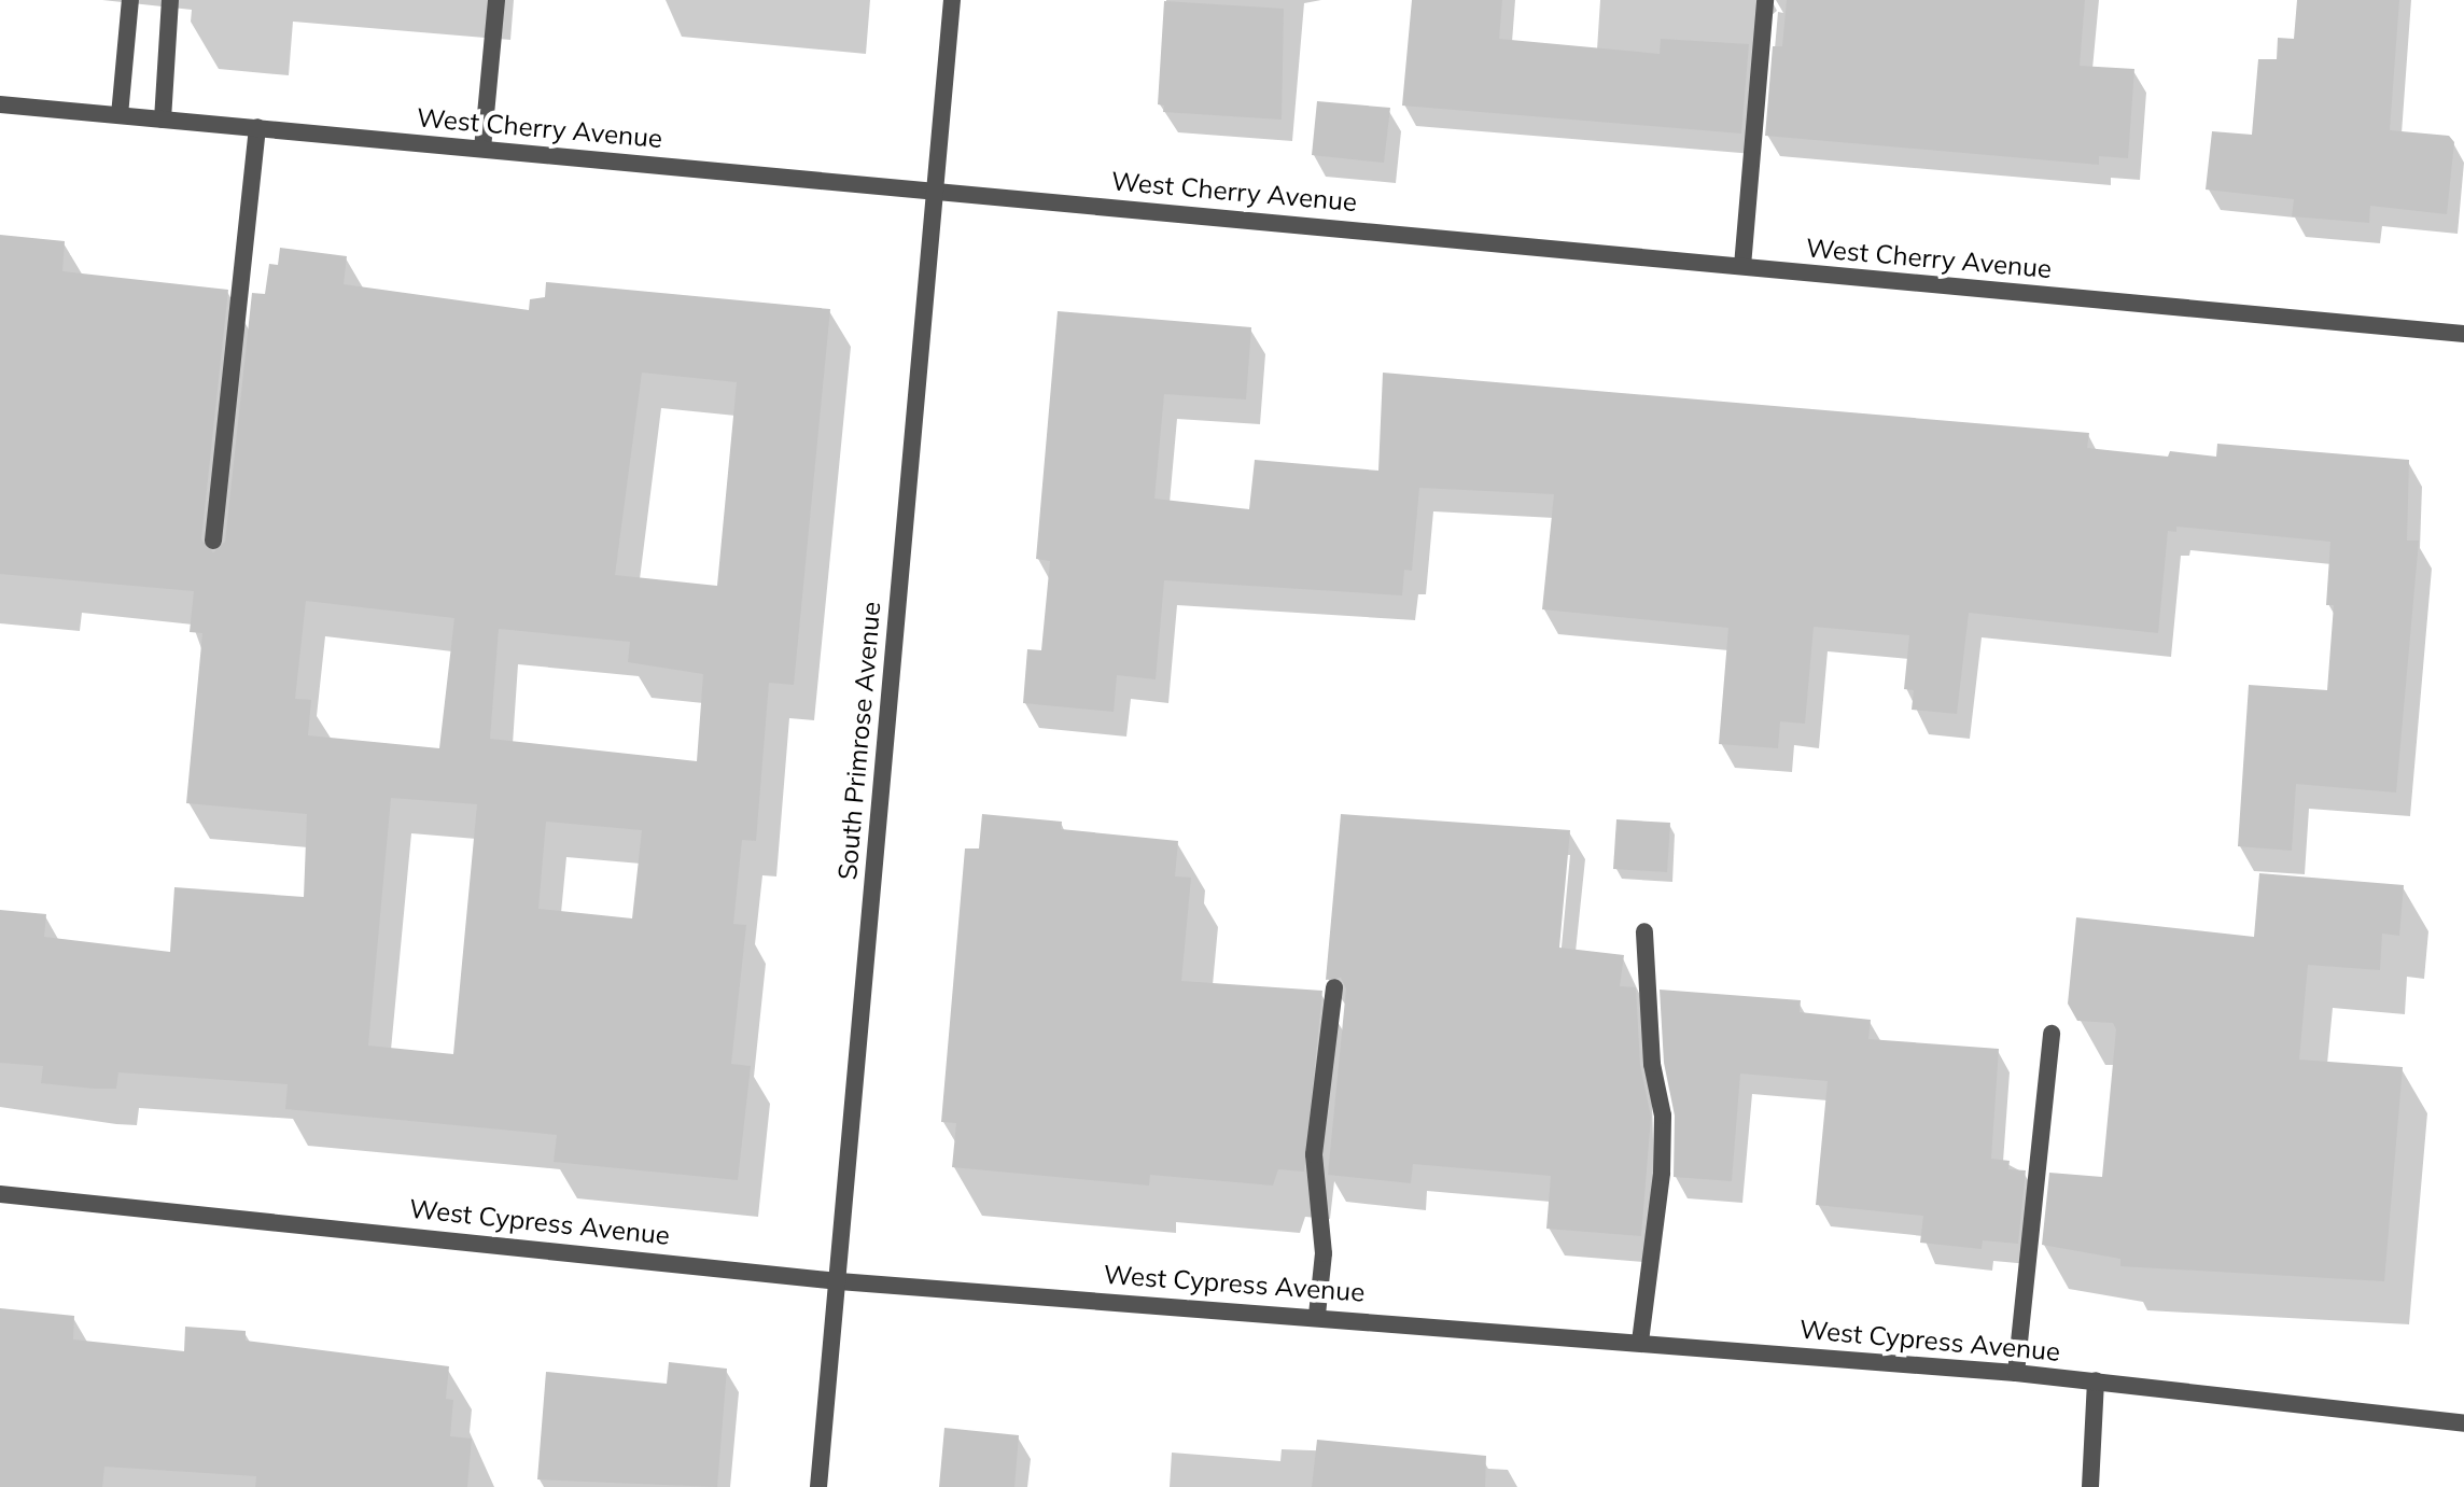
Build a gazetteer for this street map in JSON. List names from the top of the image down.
{
  "streets": {
    "street": ["West Cherry Avenue", "South Primrose Avenue", "West Cypress Avenue"]
  },
  "crossings": [
    ["West Cherry Avenue", "South Primrose Avenue"],
    ["South Primrose Avenue", "West Cypress Avenue"]
  ]
}
